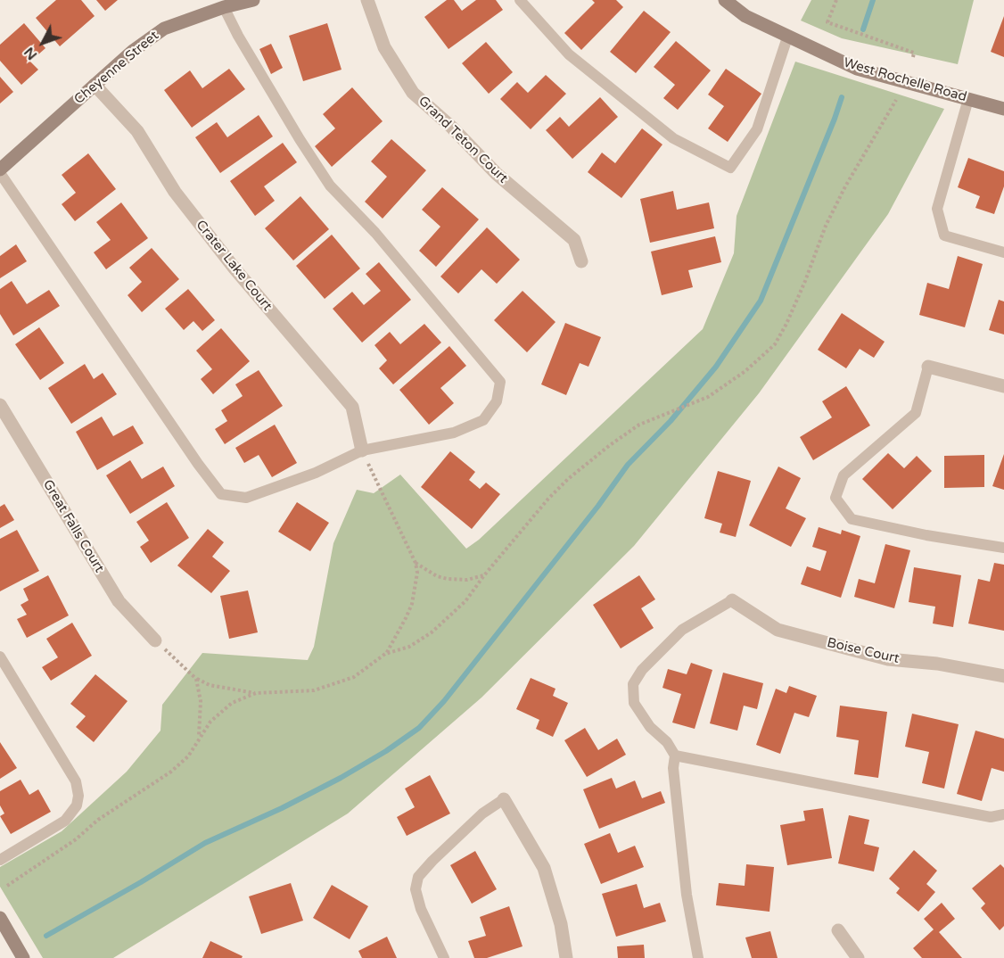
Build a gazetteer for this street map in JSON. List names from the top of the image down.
{
  "streets": {
    "street": [
      "Cheyenne Street",
      "West Rochelle Road",
      "Grand Teton Court",
      "Crater Lake Court",
      "Great Falls Court",
      "Boise Court"
    ]
  },
  "crossings": [
    ["Cheyenne Street", "Crater Lake Court"]
  ],
  "north": "bottom left"
}
